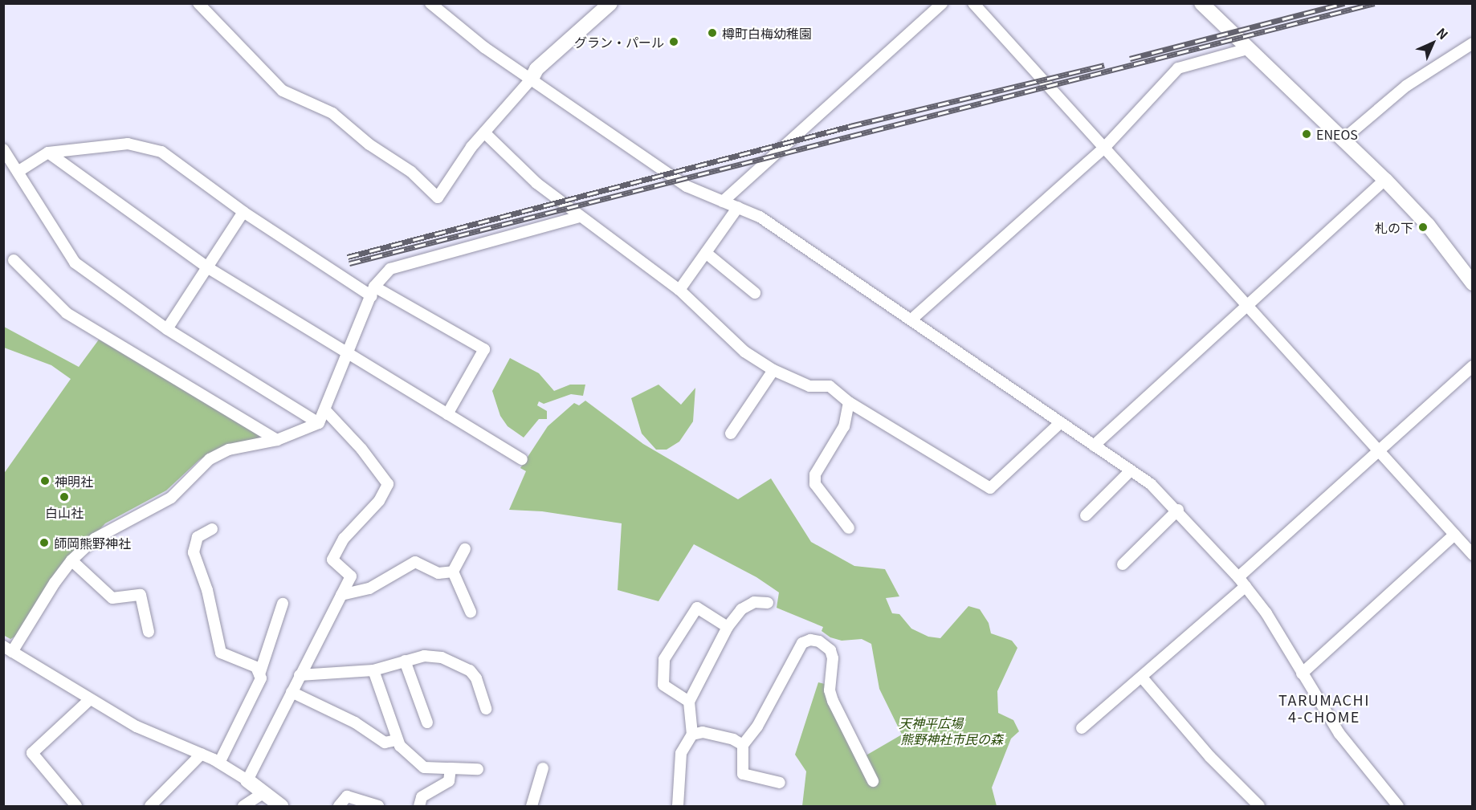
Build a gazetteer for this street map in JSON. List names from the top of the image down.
{
  "districts": ["TARUMACHI 4-CHOME"],
  "parks": ["天神平広場", "熊野神社市民の森"],
  "places": [
    "樽町白梅幼稚園",
    "グラン・パール",
    "ENEOS",
    "札の下",
    "神明社",
    "白山社",
    "師岡熊野神社"
  ],
  "north": "top right"
}
